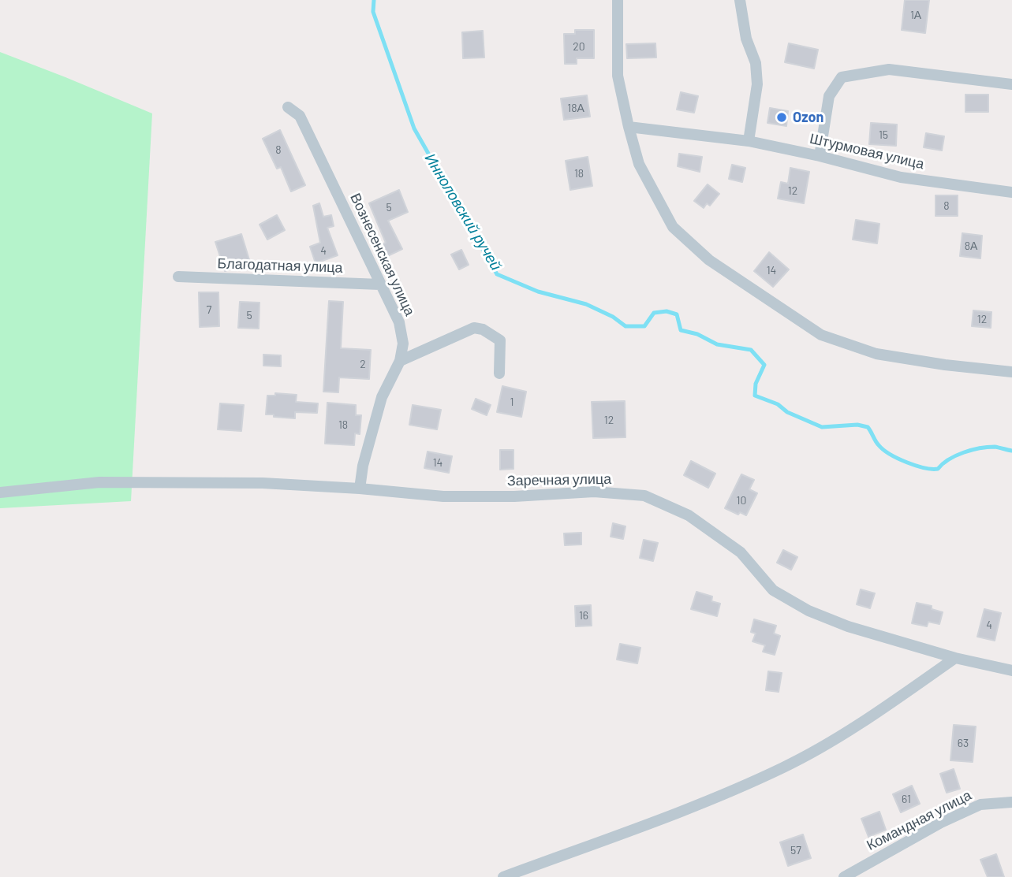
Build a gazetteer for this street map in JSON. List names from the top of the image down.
{
  "streets": {
    "street": [
      "Штурмовая улица",
      "Вознесенская улица",
      "Благодатная улица",
      "Заречная улица",
      "Командная улица"
    ]
  },
  "crossings": [
    ["Вознесенская улица", "Благодатная улица"],
    ["Вознесенская улица", "Заречная улица"]
  ],
  "water": ["Инноловский ручей"],
  "places": ["Ozon"],
  "house_numbers": [
    "1А",
    "20",
    "18А",
    "15",
    "8",
    "18",
    "12",
    "8",
    "5",
    "8А",
    "4",
    "14",
    "7",
    "5",
    "12",
    "2",
    "1",
    "12",
    "18",
    "14",
    "10",
    "16",
    "4",
    "63",
    "61",
    "57"
  ]
}
